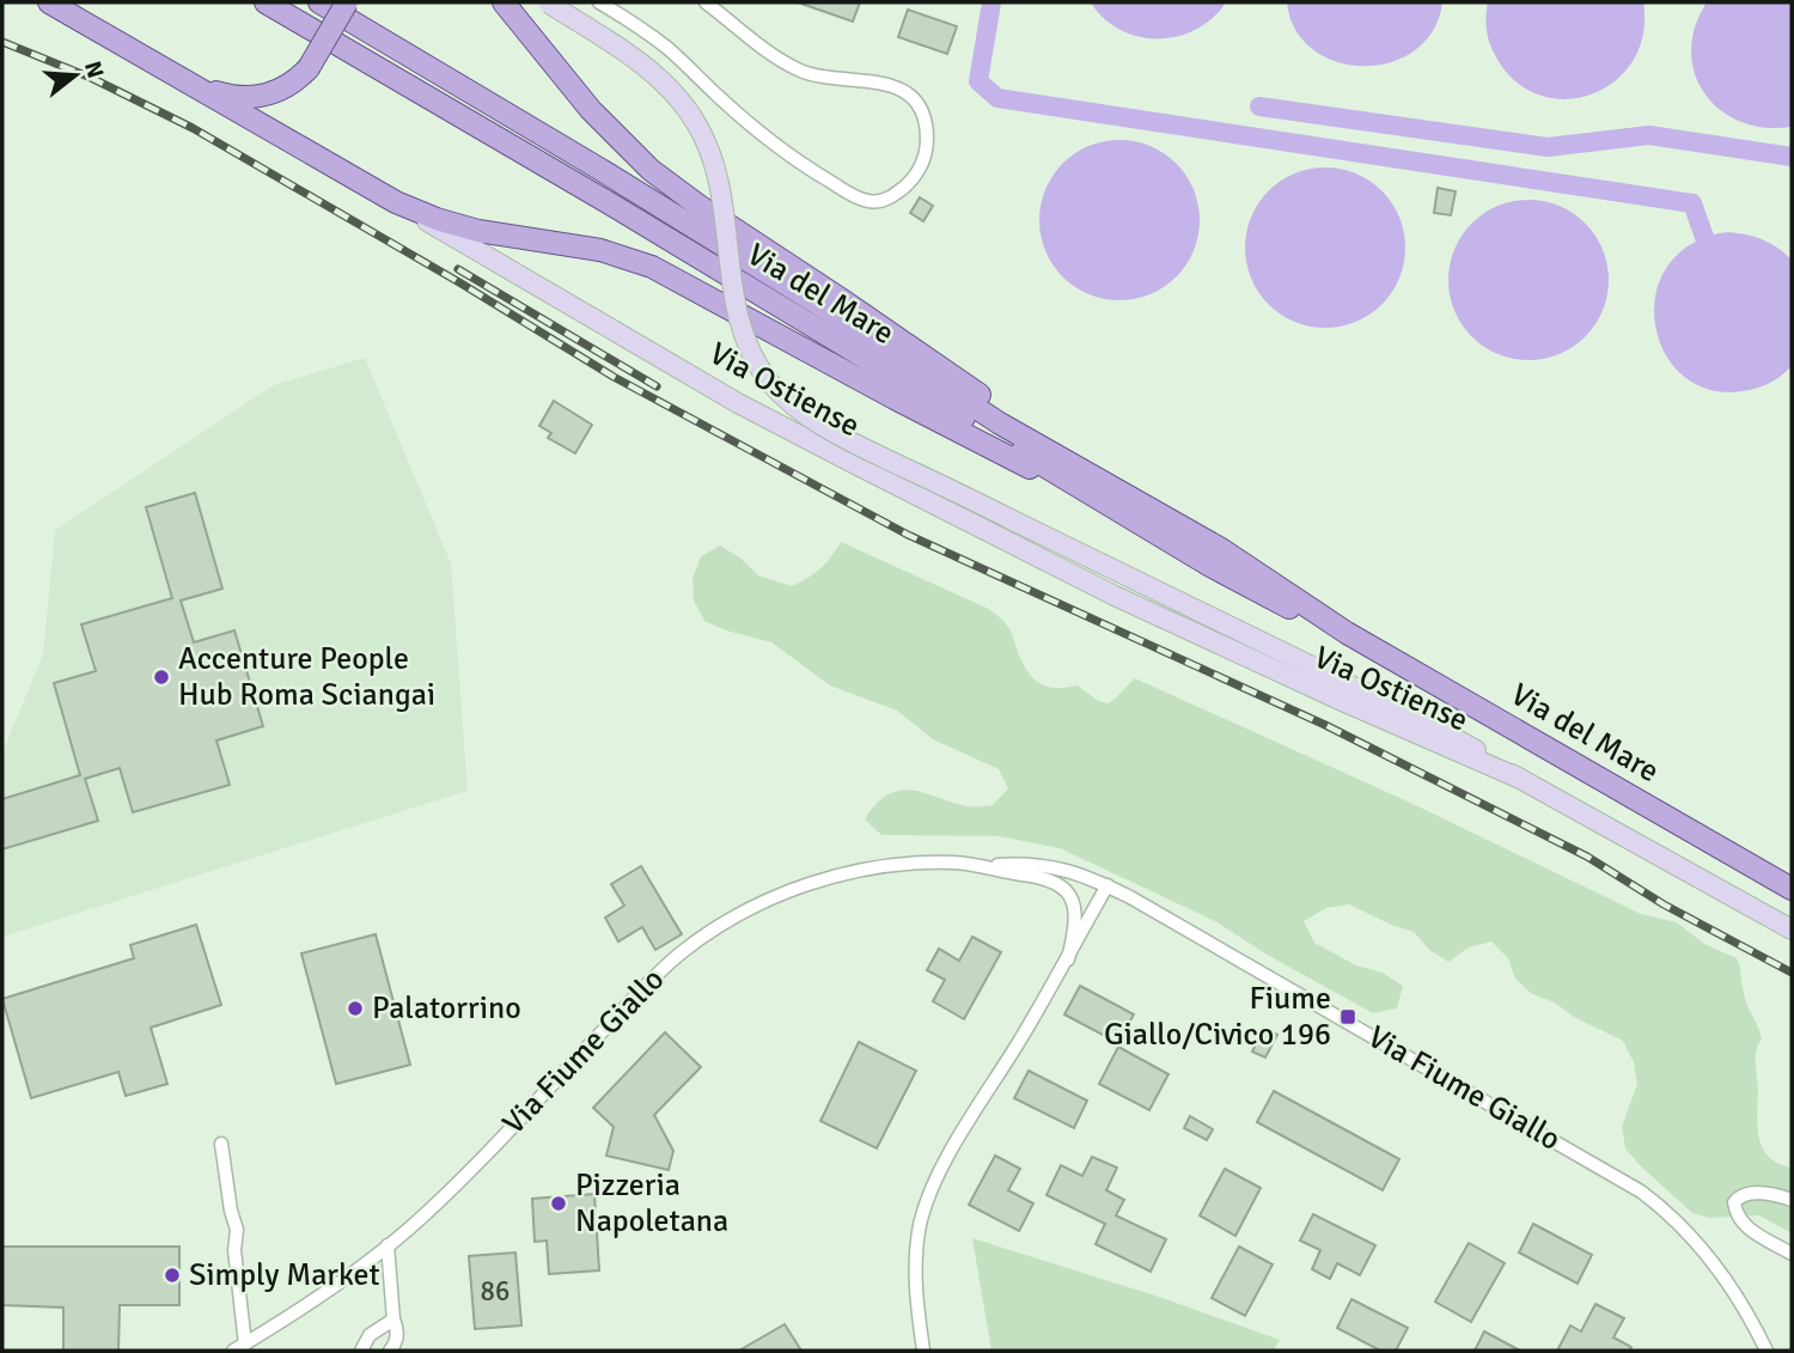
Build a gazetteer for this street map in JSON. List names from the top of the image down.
{
  "streets": {
    "main road": ["Via del Mare", "Via Ostiense"],
    "street": ["Via Fiume Giallo"]
  },
  "places": {
    "other": [
      "Accenture People Hub Roma Sciangai",
      "Palatorrino",
      "Pizzeria Napoletana",
      "Simply Market"
    ],
    "transit": ["Fiume Giallo/Civico 196"]
  },
  "house_numbers": ["86"],
  "north": "right"
}
